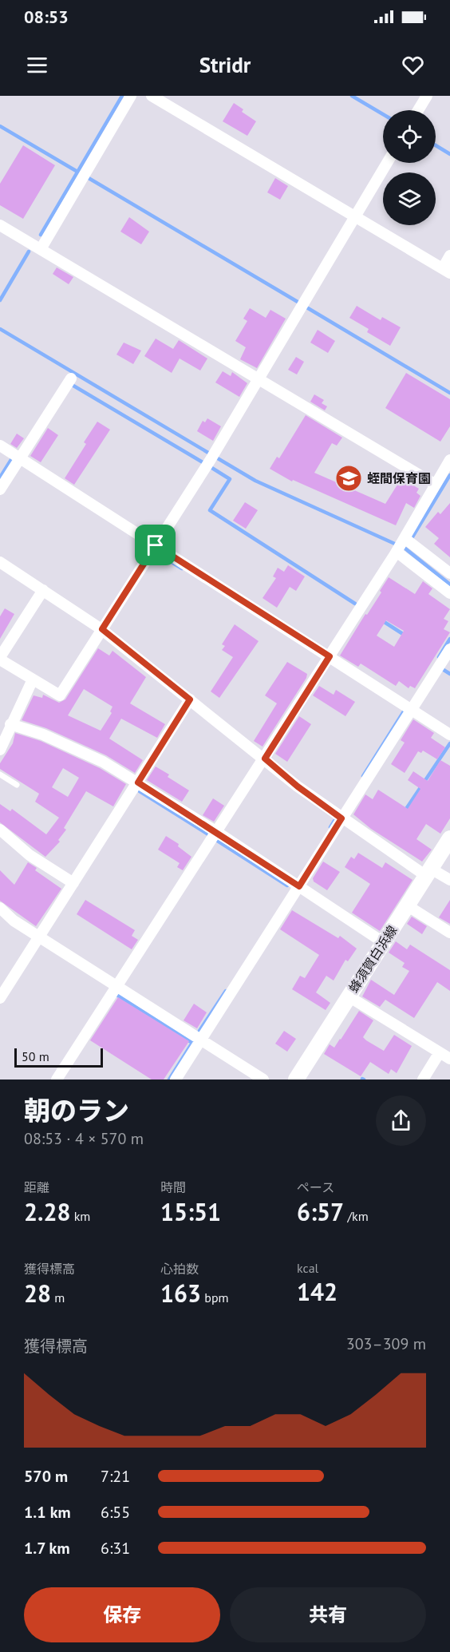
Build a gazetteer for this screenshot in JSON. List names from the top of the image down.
{
  "streets": {
    "main road": ["蜂須賀白浜線"]
  },
  "places": {
    "school or university": ["蛭間保育園"]
  },
  "scale_bar": "50 m",
  "page": {
    "status": "08:53",
    "header": "Stridr",
    "scale": "50 m",
    "heading": ["朝のラン", "08:53 · 4 × 570 m"],
    "stats": [
      ["距離", "2.28 km"],
      ["時間", "15:51"],
      ["ペース", "6:57 /km"],
      ["獲得標高", "28 m"],
      ["心拍数", "163 bpm"],
      ["kcal", "142"]
    ],
    "chart": ["獲得標高", "303–309 m"],
    "list": [
      {
        "name": "570 m",
        "note": "7:21"
      },
      {
        "name": "1.1 km",
        "note": "6:55"
      },
      {
        "name": "1.7 km",
        "note": "6:31"
      }
    ],
    "buttons": ["保存", "共有"]
  }
}
